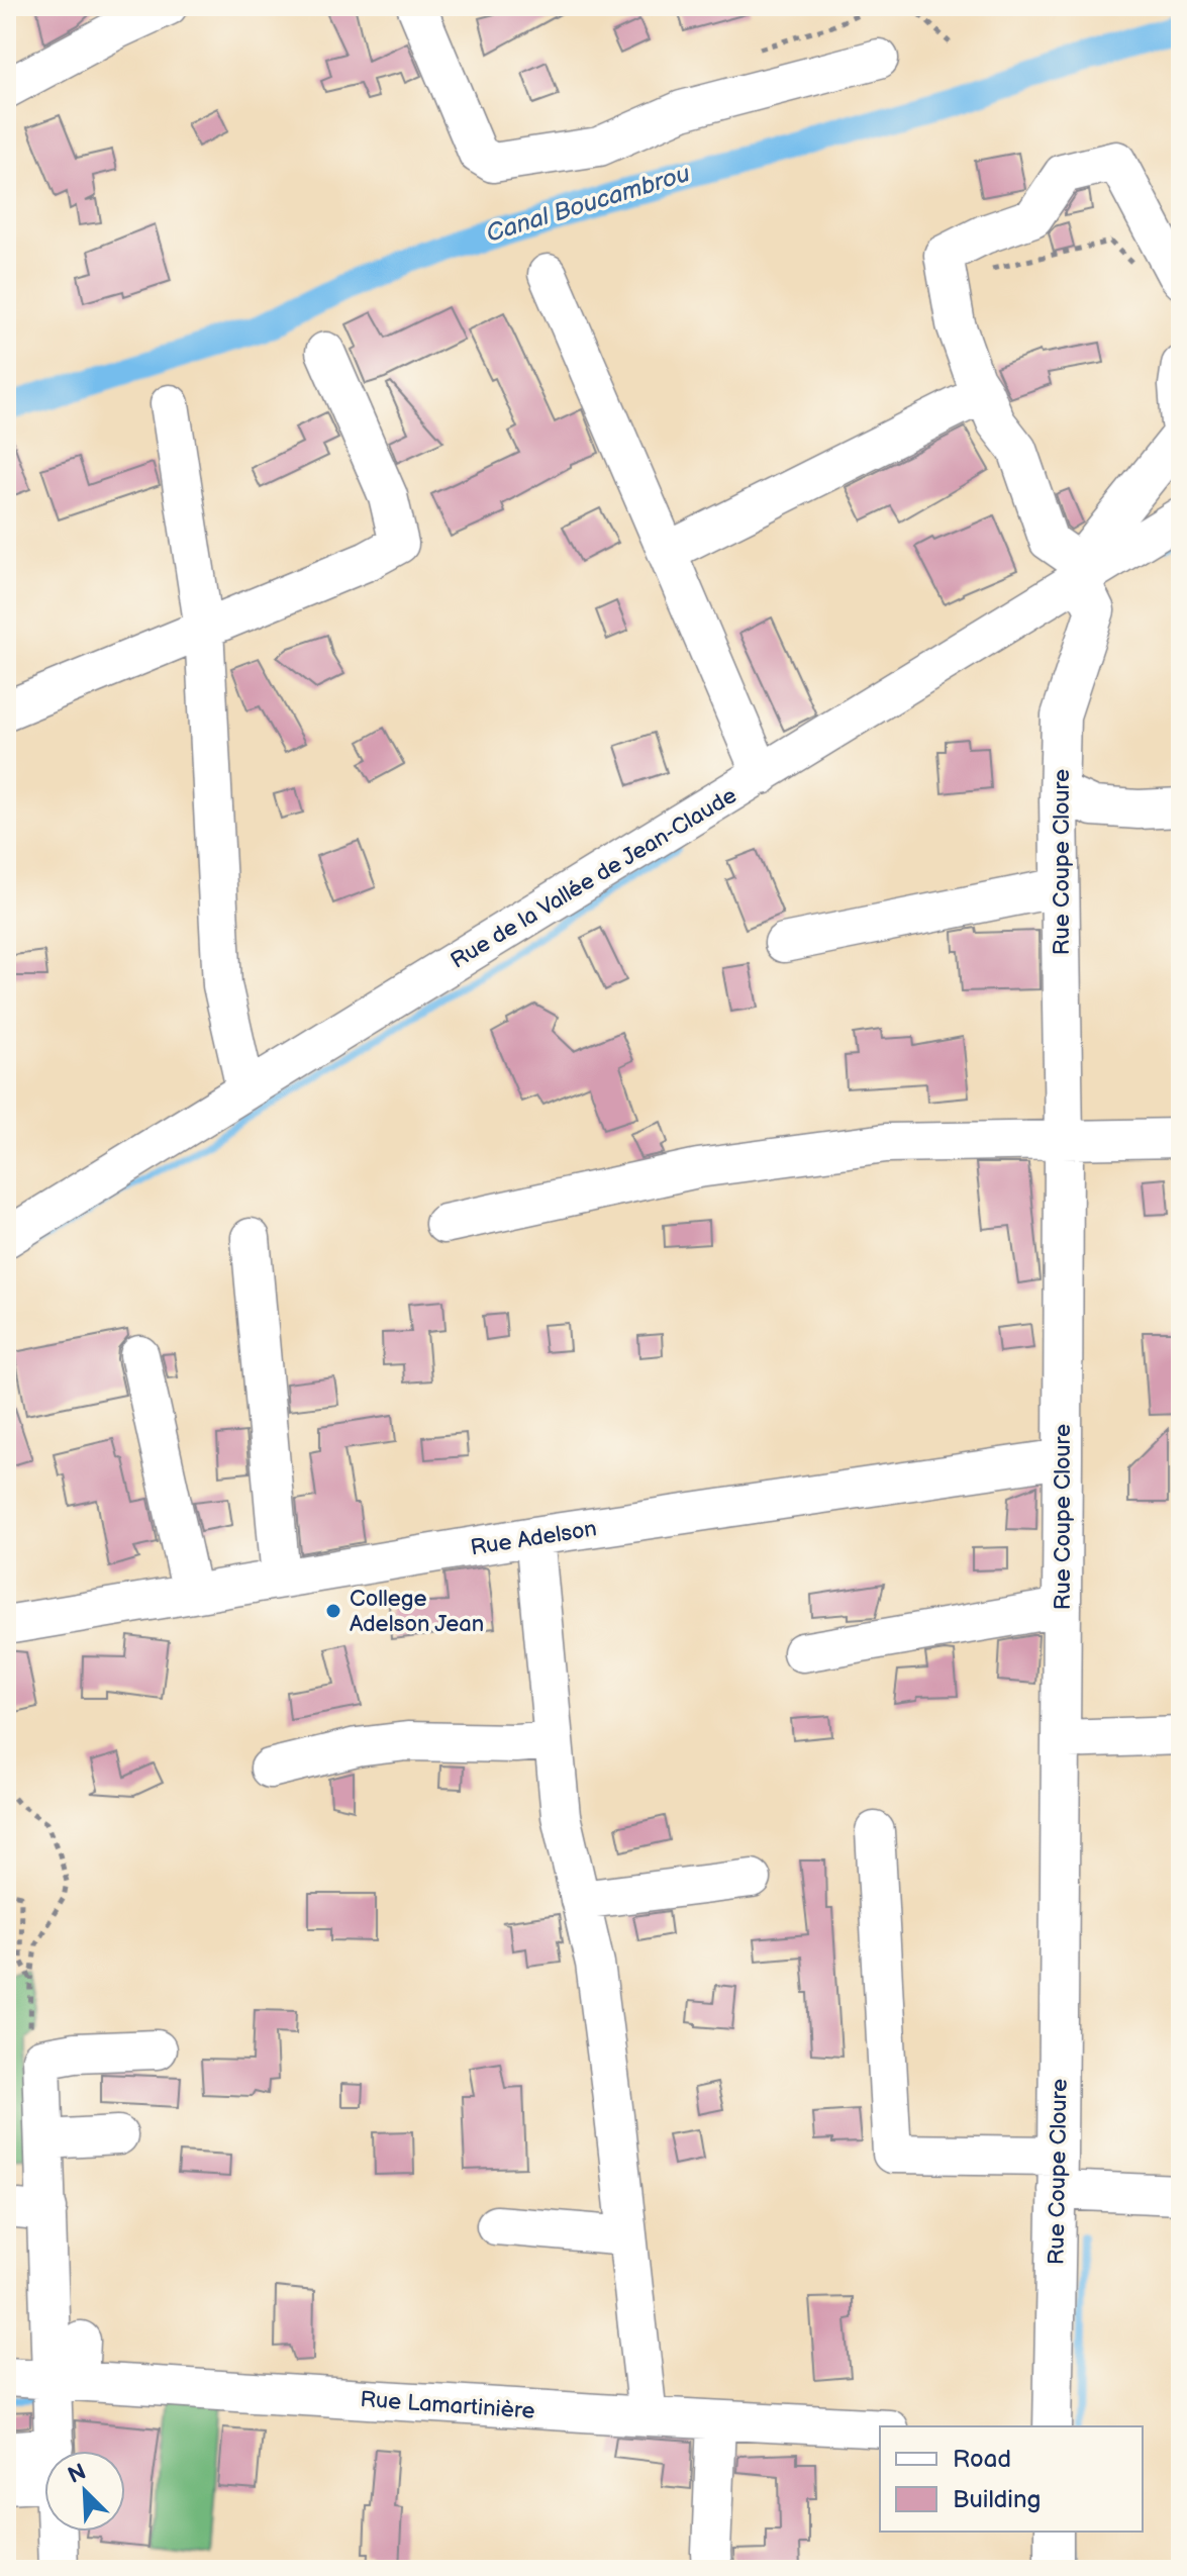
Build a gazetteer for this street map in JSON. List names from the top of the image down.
{
  "streets": {
    "street": [
      "Rue Coupe Cloure",
      "Rue de la Vallée de Jean-Claude",
      "Rue Adelson",
      "Rue Lamartinière"
    ]
  },
  "crossings": [
    ["Rue Coupe Cloure", "Rue de la Vallée de Jean-Claude"],
    ["Rue Coupe Cloure", "Rue Adelson"]
  ],
  "water": ["Canal Boucambrou"],
  "places": ["College Adelson Jean"],
  "legend": ["Road", "Building"],
  "north": "top left"
}
